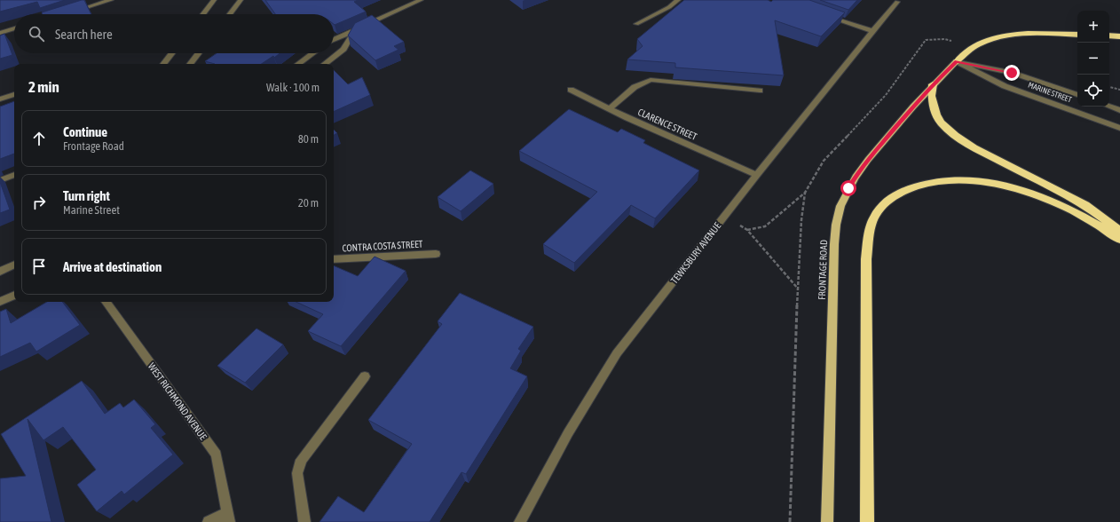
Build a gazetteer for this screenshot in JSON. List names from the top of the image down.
{
  "streets": {
    "main road": ["FRONTAGE ROAD"],
    "street": [
      "MARINE STREET",
      "CLARENCE STREET",
      "CONTRA COSTA STREET",
      "TEWKSBURY AVENUE",
      "WEST RICHMOND AVENUE"
    ]
  },
  "crossings": [
    ["MARINE STREET", "FRONTAGE ROAD"],
    ["CLARENCE STREET", "TEWKSBURY AVENUE"]
  ],
  "page": {
    "map_buttons": ["+", "−"],
    "search": "Search here",
    "heading": ["2 min", "Walk · 100 m"],
    "list": [
      ["Continue", "Frontage Road", "80 m"],
      ["Turn right", "Marine Street", "20 m"],
      "Arrive at destination"
    ]
  }
}
